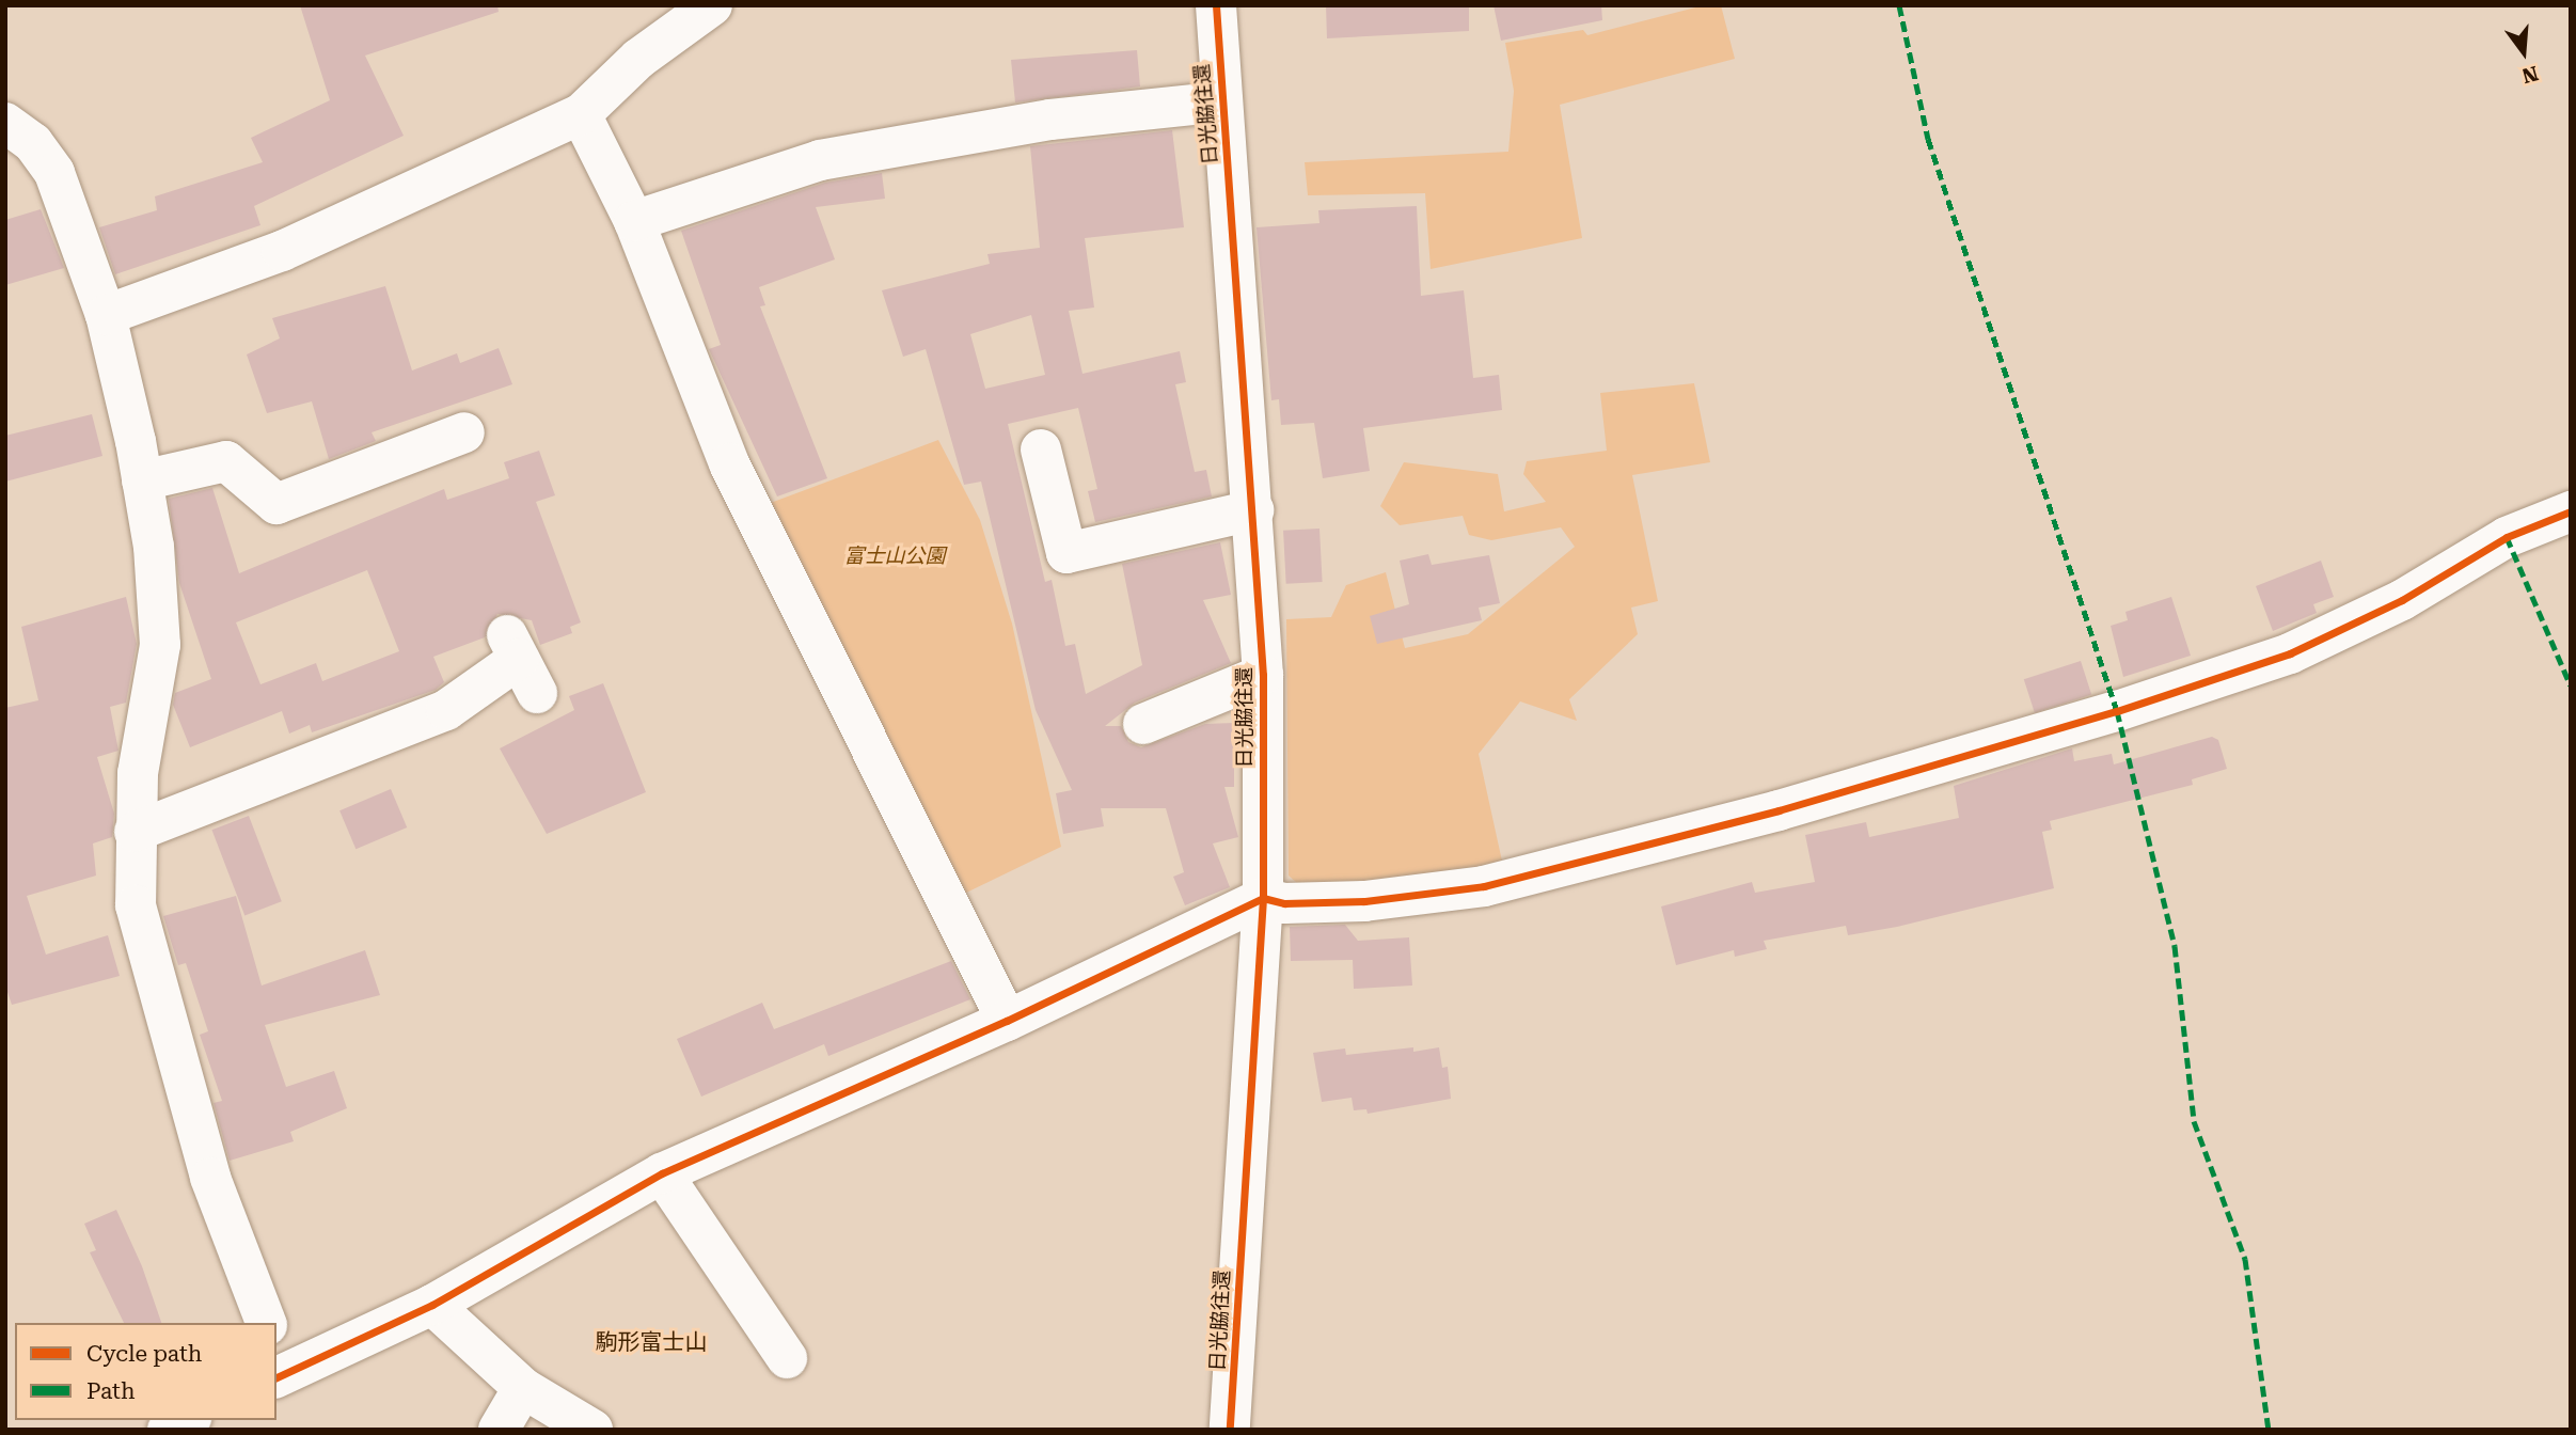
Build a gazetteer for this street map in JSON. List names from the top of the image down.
{
  "streets": {
    "street": ["日光脇往還"]
  },
  "districts": ["駒形富士山"],
  "parks": ["富士山公園"],
  "legend": ["Cycle path", "Path"],
  "north": "bottom"
}
